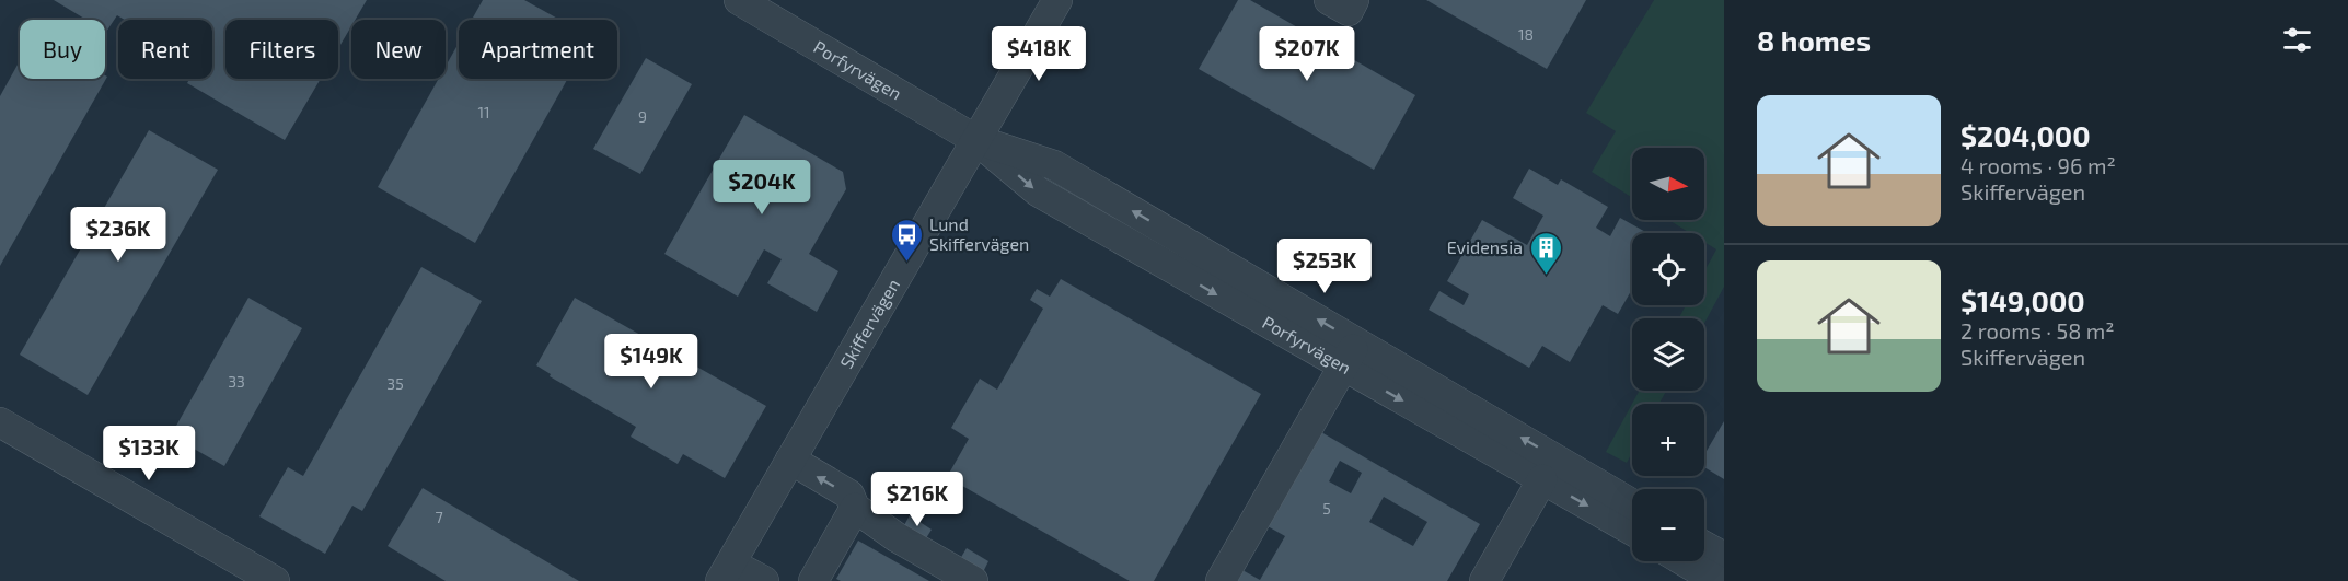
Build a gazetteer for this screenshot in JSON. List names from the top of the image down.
{
  "streets": {
    "street": ["Porfyrvägen", "Skiffervägen"]
  },
  "crossings": [
    ["Porfyrvägen", "Skiffervägen"]
  ],
  "places": {
    "bus stop": ["Lund Skiffervägen"],
    "building": ["Evidensia"]
  },
  "house_numbers": [
    "18",
    "11",
    "9",
    "33",
    "35",
    "5",
    "7"
  ],
  "north": "right",
  "page": {
    "heading": "8 homes",
    "chip": [
      "Buy",
      "Rent",
      "Filters",
      "New",
      "Apartment"
    ],
    "price": [
      "$418K",
      "$207K",
      "$204K",
      "$236K",
      "$253K",
      "$149K",
      "$133K",
      "$216K"
    ],
    "list": [
      {
        "name": "$204,000",
        "note": "4 rooms · 96 m² · Skiffervägen"
      },
      {
        "name": "$149,000",
        "note": "2 rooms · 58 m² · Skiffervägen"
      }
    ],
    "map_buttons": ["+", "−"]
  }
}
